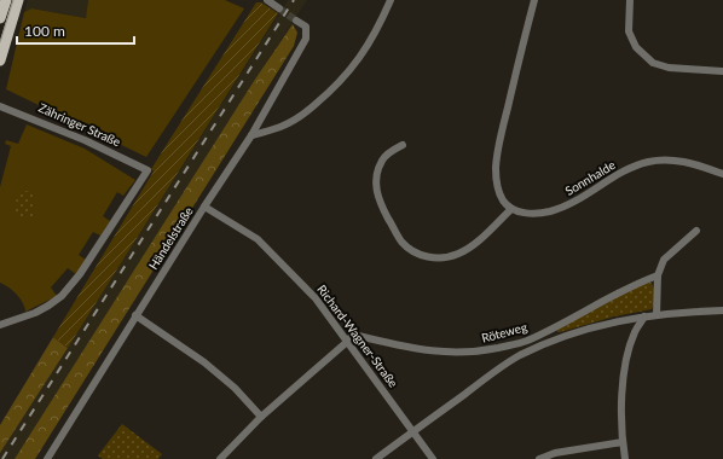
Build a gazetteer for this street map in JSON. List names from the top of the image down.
{
  "streets": {
    "street": [
      "Zähringer Straße",
      "Sonnhalde",
      "Händelstraße",
      "Röteweg",
      "Richard-Wagner-Straße"
    ]
  },
  "crossings": [
    ["Händelstraße", "Richard-Wagner-Straße"],
    ["Röteweg", "Richard-Wagner-Straße"]
  ],
  "scale_bar": "100 m"
}
